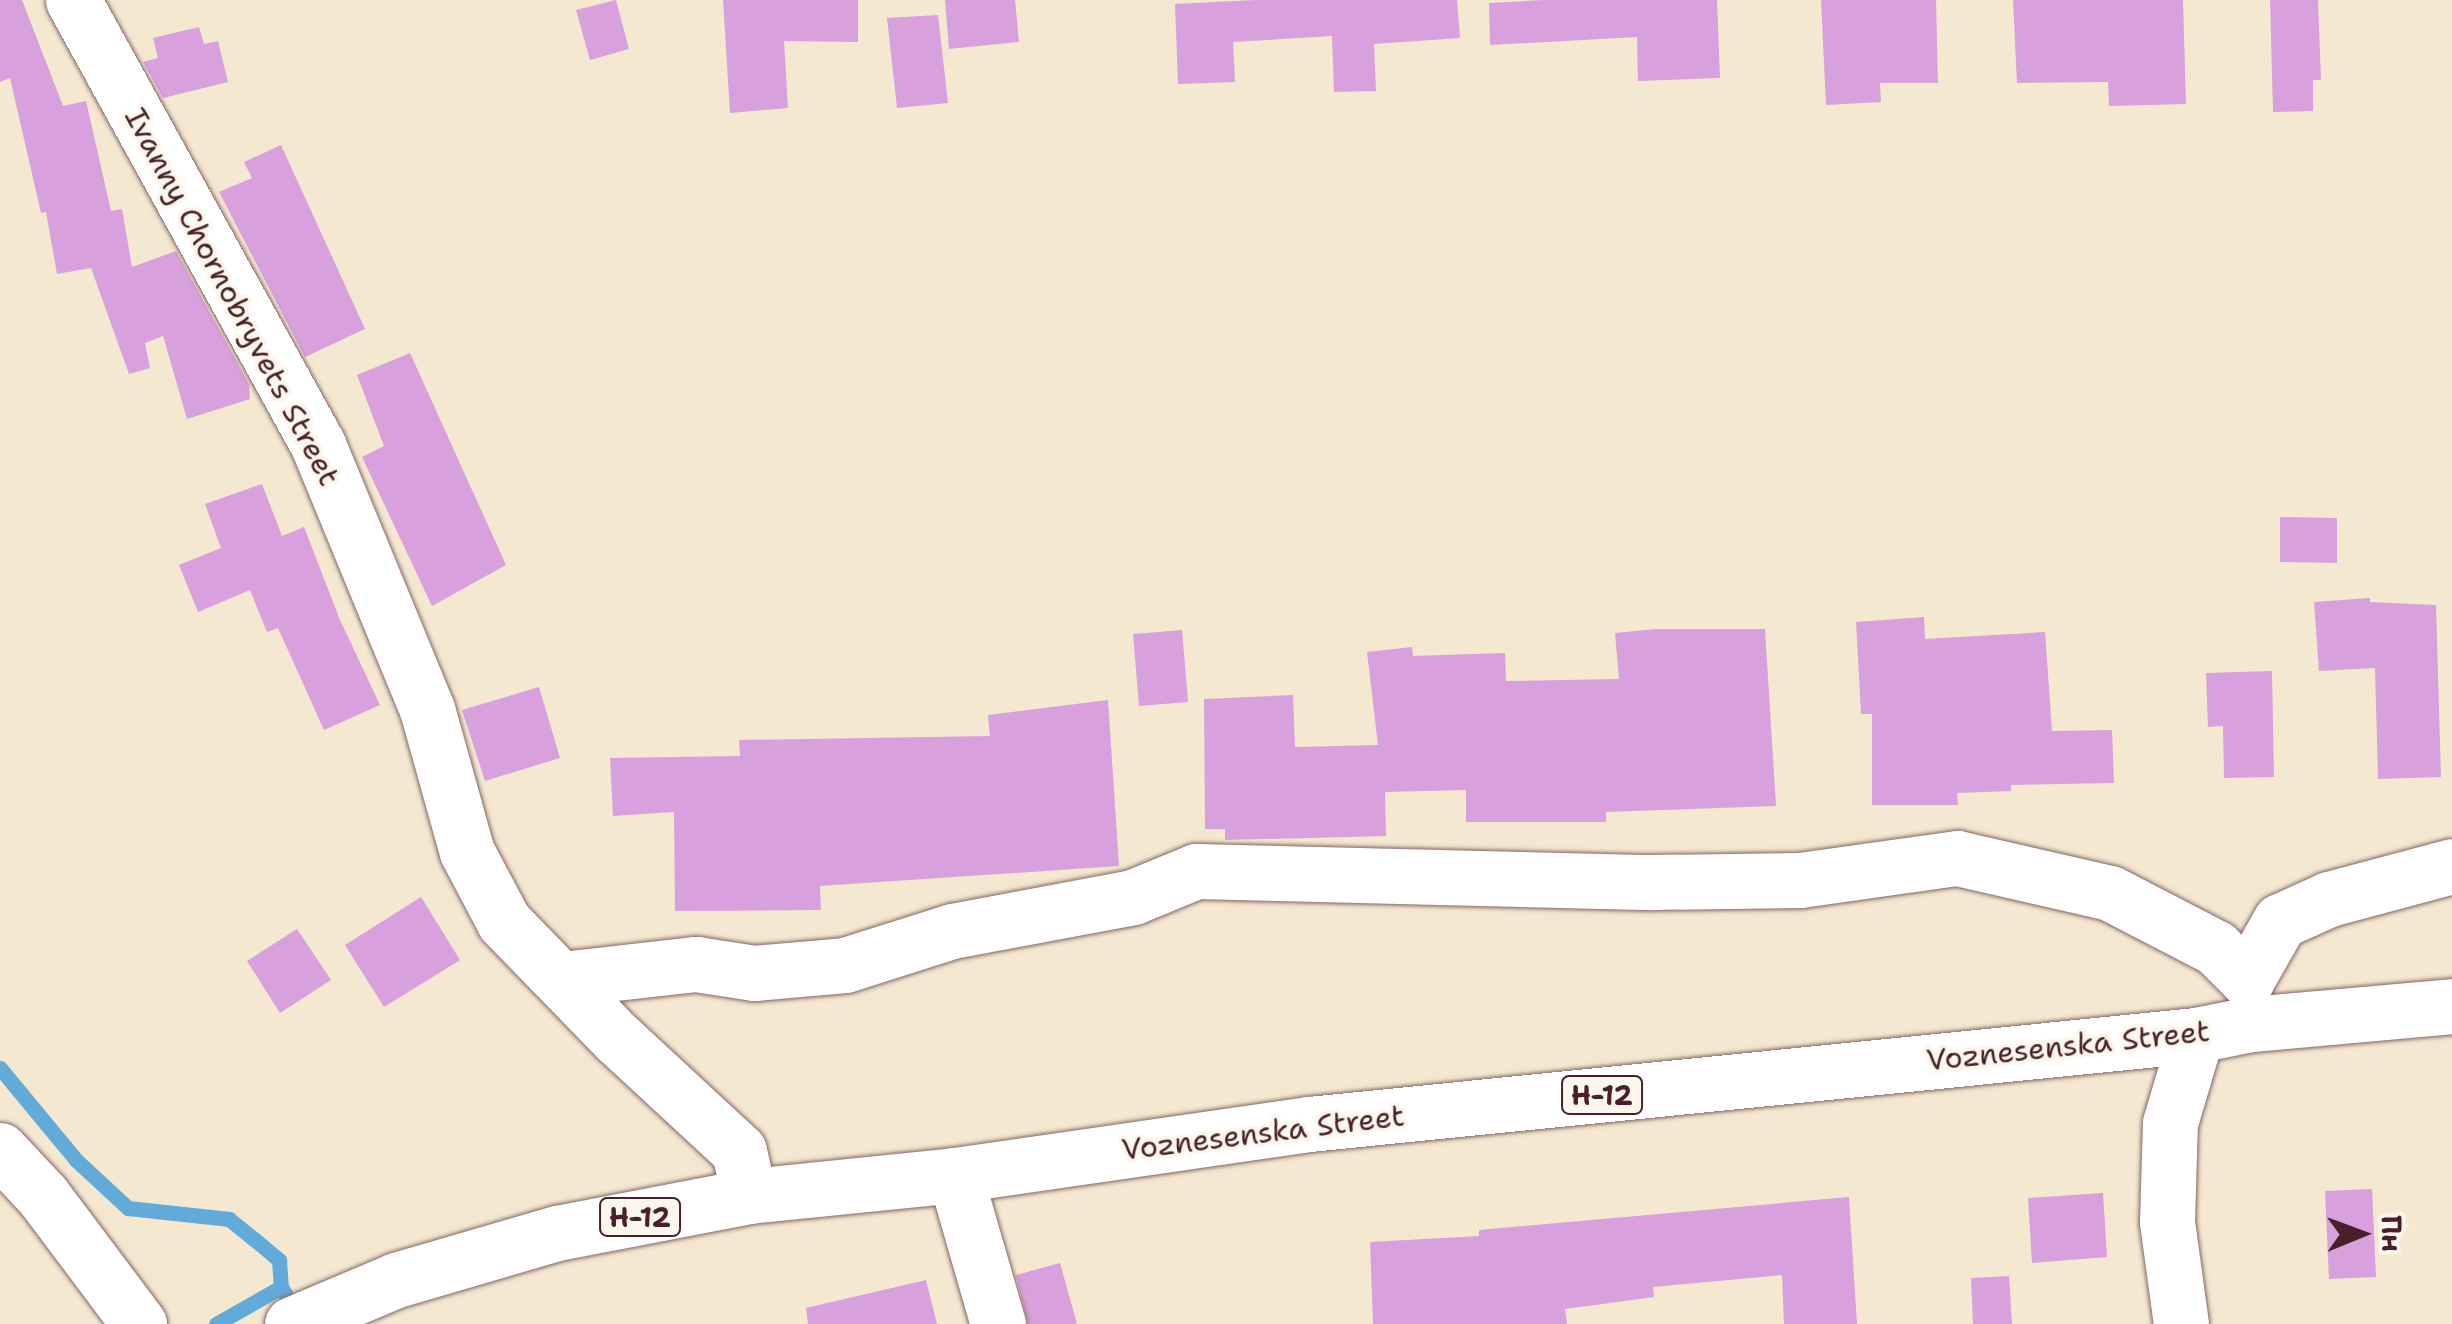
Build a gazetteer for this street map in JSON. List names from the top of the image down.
{
  "streets": {
    "street": ["Ivanny Chornobryvets Street", "Voznesenska Street", "Н-12"]
  },
  "crossings": [
    ["Ivanny Chornobryvets Street", "Voznesenska Street"]
  ],
  "north": "right"
}
